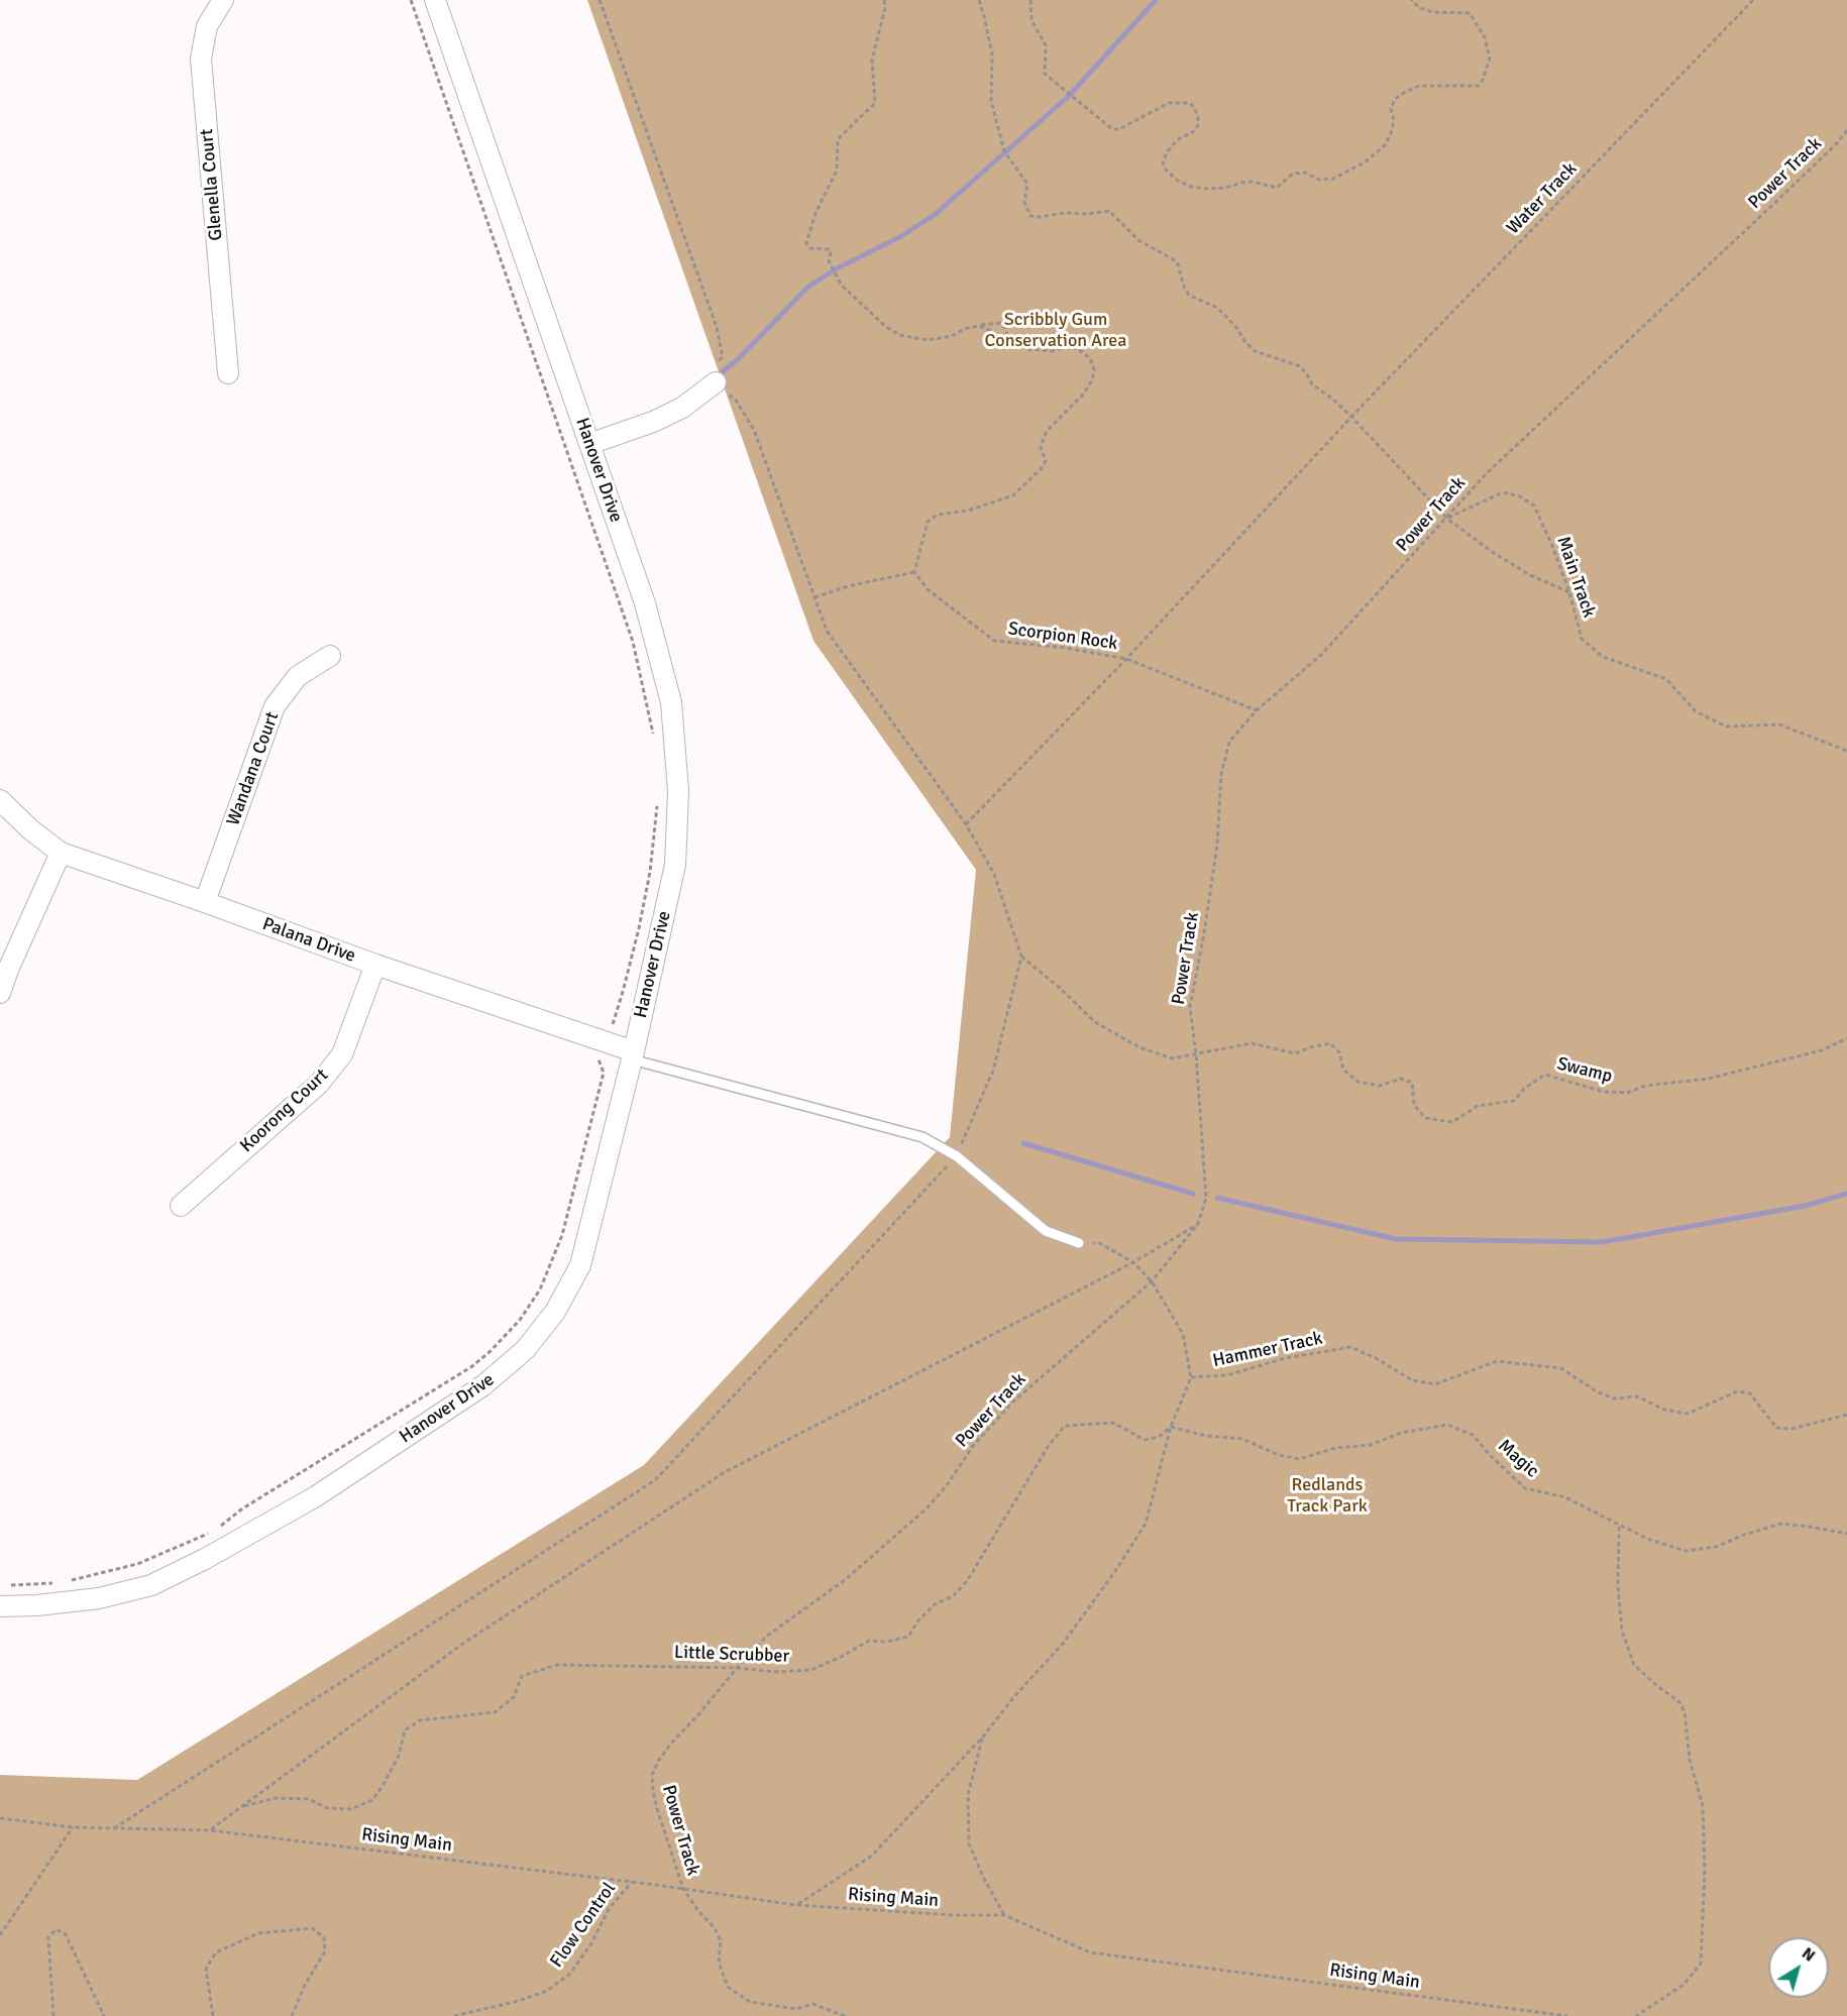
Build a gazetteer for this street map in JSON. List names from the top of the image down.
{
  "streets": {
    "street": [
      "Glenella Court",
      "Hanover Drive",
      "Wandana Court",
      "Palana Drive",
      "Koorong Court"
    ],
    "path": [
      "Power Track",
      "Water Track",
      "Main Track",
      "Scorpion Rock",
      "Swamp",
      "Hammer Track",
      "Magic",
      "Little Scrubber",
      "Rising Main",
      "Flow Control"
    ]
  },
  "crossings": [
    ["Power Track", "Main Track"],
    ["Power Track", "Scorpion Rock"],
    ["Power Track", "Swamp"],
    ["Power Track", "Little Scrubber"],
    ["Power Track", "Rising Main"],
    ["Water Track", "Scorpion Rock"],
    ["Hanover Drive", "Palana Drive"],
    ["Wandana Court", "Palana Drive"],
    ["Palana Drive", "Koorong Court"],
    ["Magic", "Little Scrubber"],
    ["Rising Main", "Flow Control"]
  ],
  "parks": ["Scribbly Gum Conservation Area", "Redlands Track Park"],
  "north": "top right"
}
